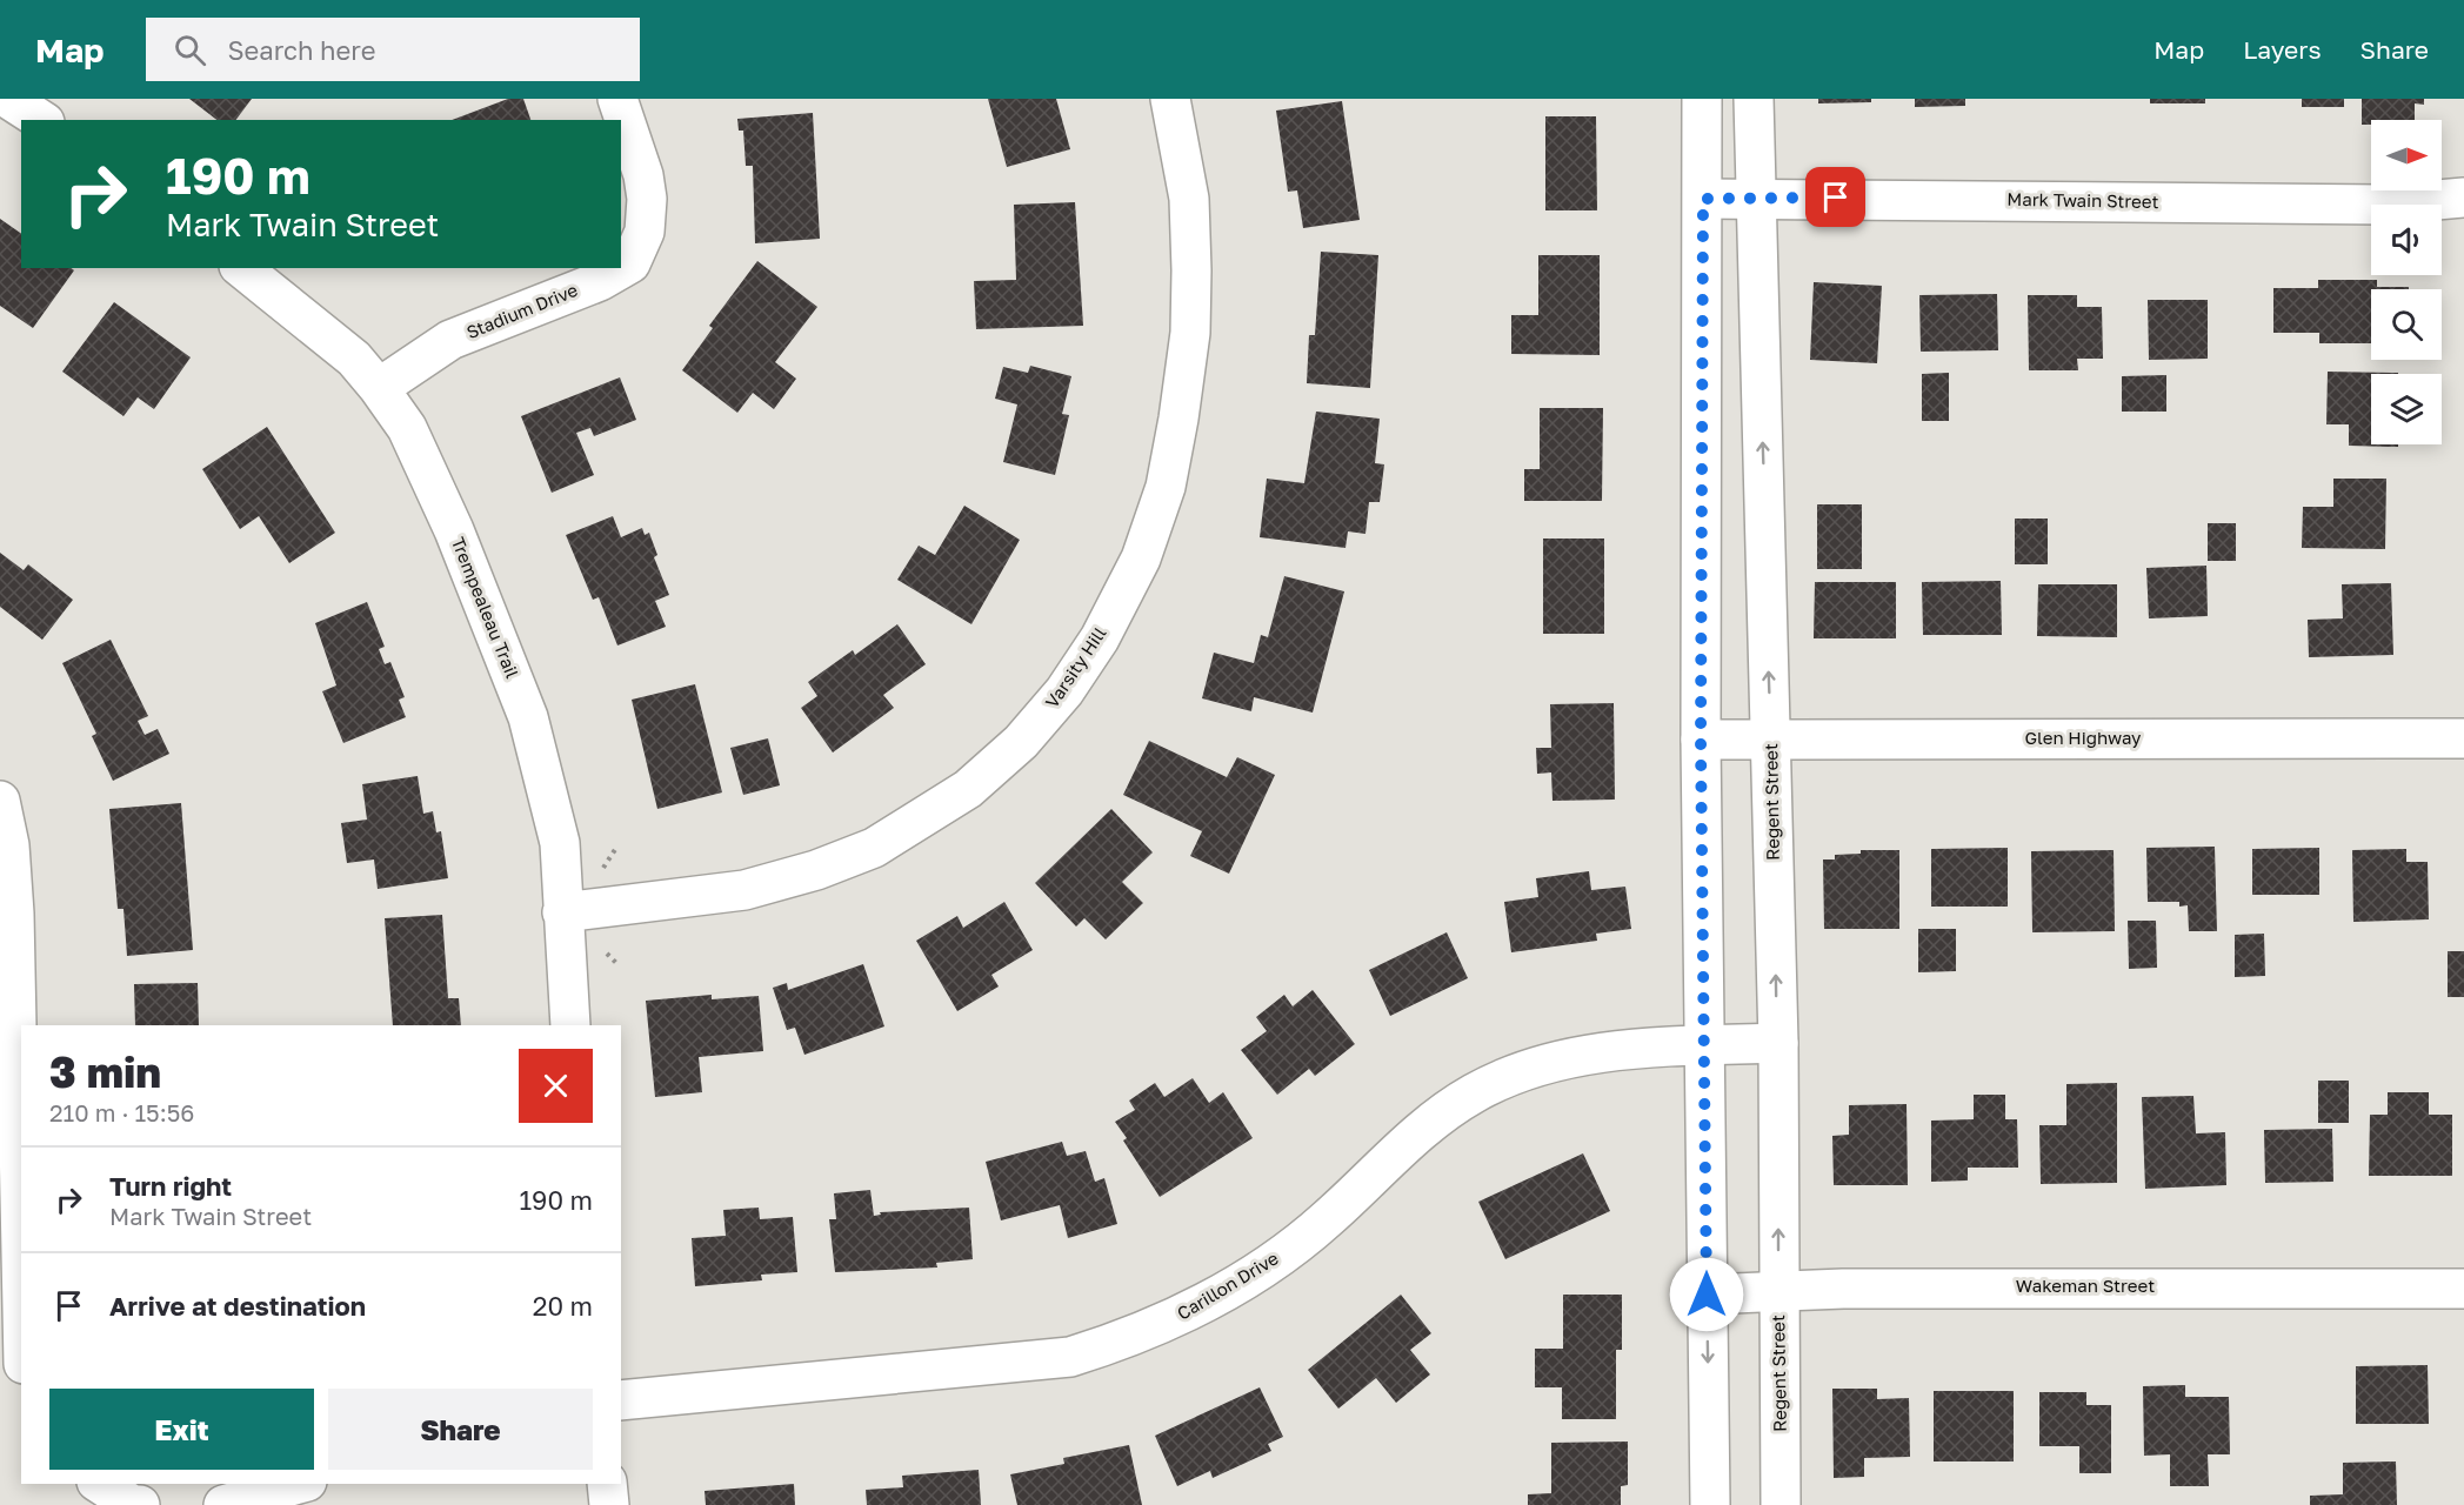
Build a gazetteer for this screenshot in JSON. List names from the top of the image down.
{
  "streets": {
    "street": [
      "Mark Twain Street",
      "Stadium Drive",
      "Trempealeau Trail",
      "Varsity Hill",
      "Glen Highway",
      "Regent Street",
      "Carillon Drive",
      "Wakeman Street"
    ]
  },
  "crossings": [
    ["Mark Twain Street", "Regent Street"],
    ["Stadium Drive", "Trempealeau Trail"],
    ["Trempealeau Trail", "Varsity Hill"],
    ["Glen Highway", "Regent Street"],
    ["Regent Street", "Carillon Drive"],
    ["Regent Street", "Wakeman Street"]
  ],
  "north": "right",
  "page": {
    "header": "Map",
    "search": "Search here",
    "nav": ["Map", "Layers", "Share"],
    "turn": ["190 m", "Mark Twain Street"],
    "heading": ["3 min", "210 m · 15:56"],
    "list": [
      {
        "name": "Turn right",
        "note": "Mark Twain Street",
        "value": "190 m"
      },
      {
        "name": "Arrive at destination",
        "value": "20 m"
      }
    ],
    "buttons": ["Exit", "Share"]
  }
}
